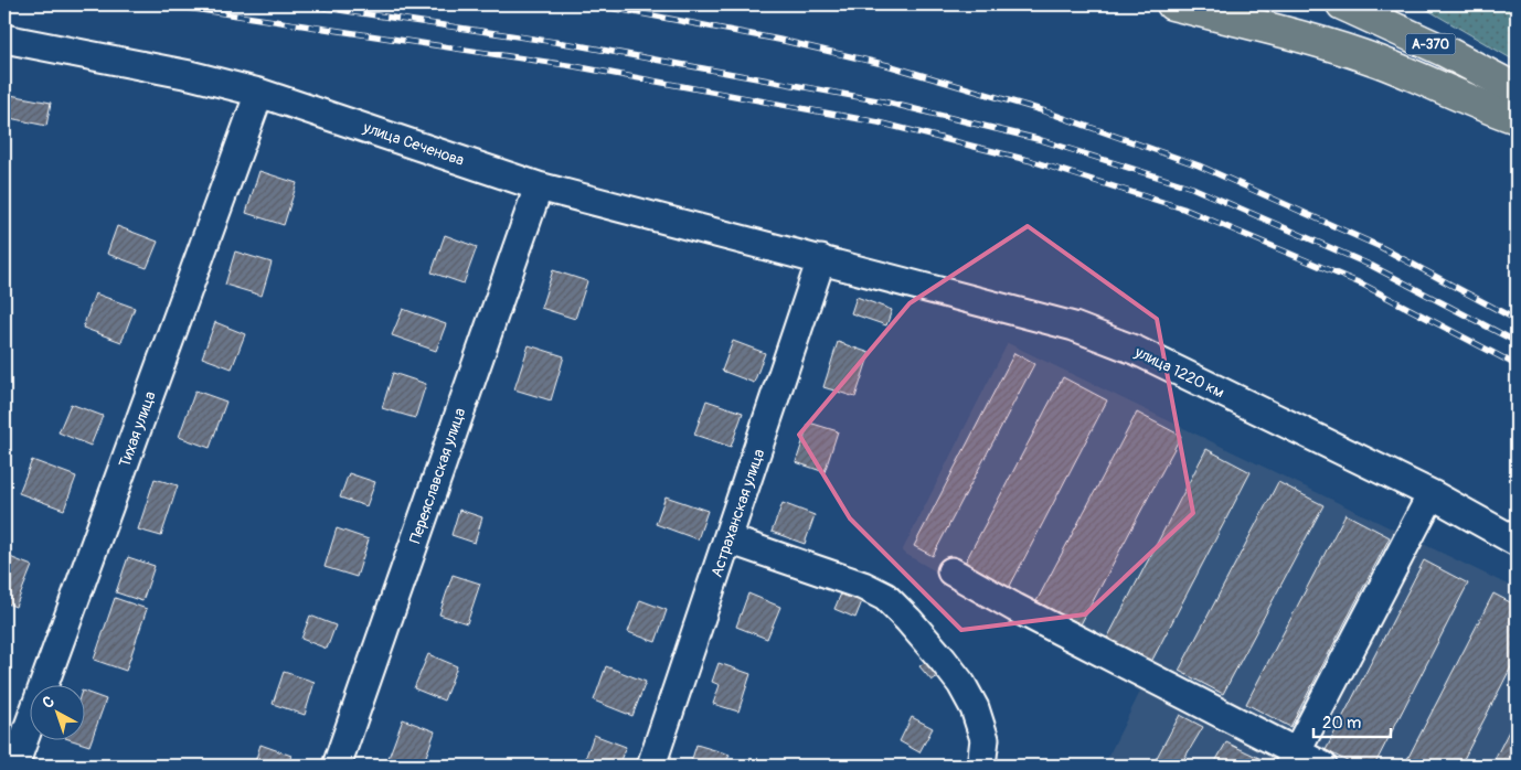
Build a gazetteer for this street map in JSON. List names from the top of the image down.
{
  "streets": {
    "main road": ["А-370"],
    "street": [
      "улица Сеченова",
      "улица 1220 км",
      "Тихая улица",
      "Переяславская улица",
      "Астраханская улица"
    ]
  },
  "crossings": [
    ["улица Сеченова", "улица 1220 км"],
    ["улица Сеченова", "Тихая улица"],
    ["улица Сеченова", "Переяславская улица"],
    ["улица Сеченова", "Астраханская улица"],
    ["улица 1220 км", "Астраханская улица"]
  ],
  "scale_bar": "20 m",
  "north": "top left"
}
